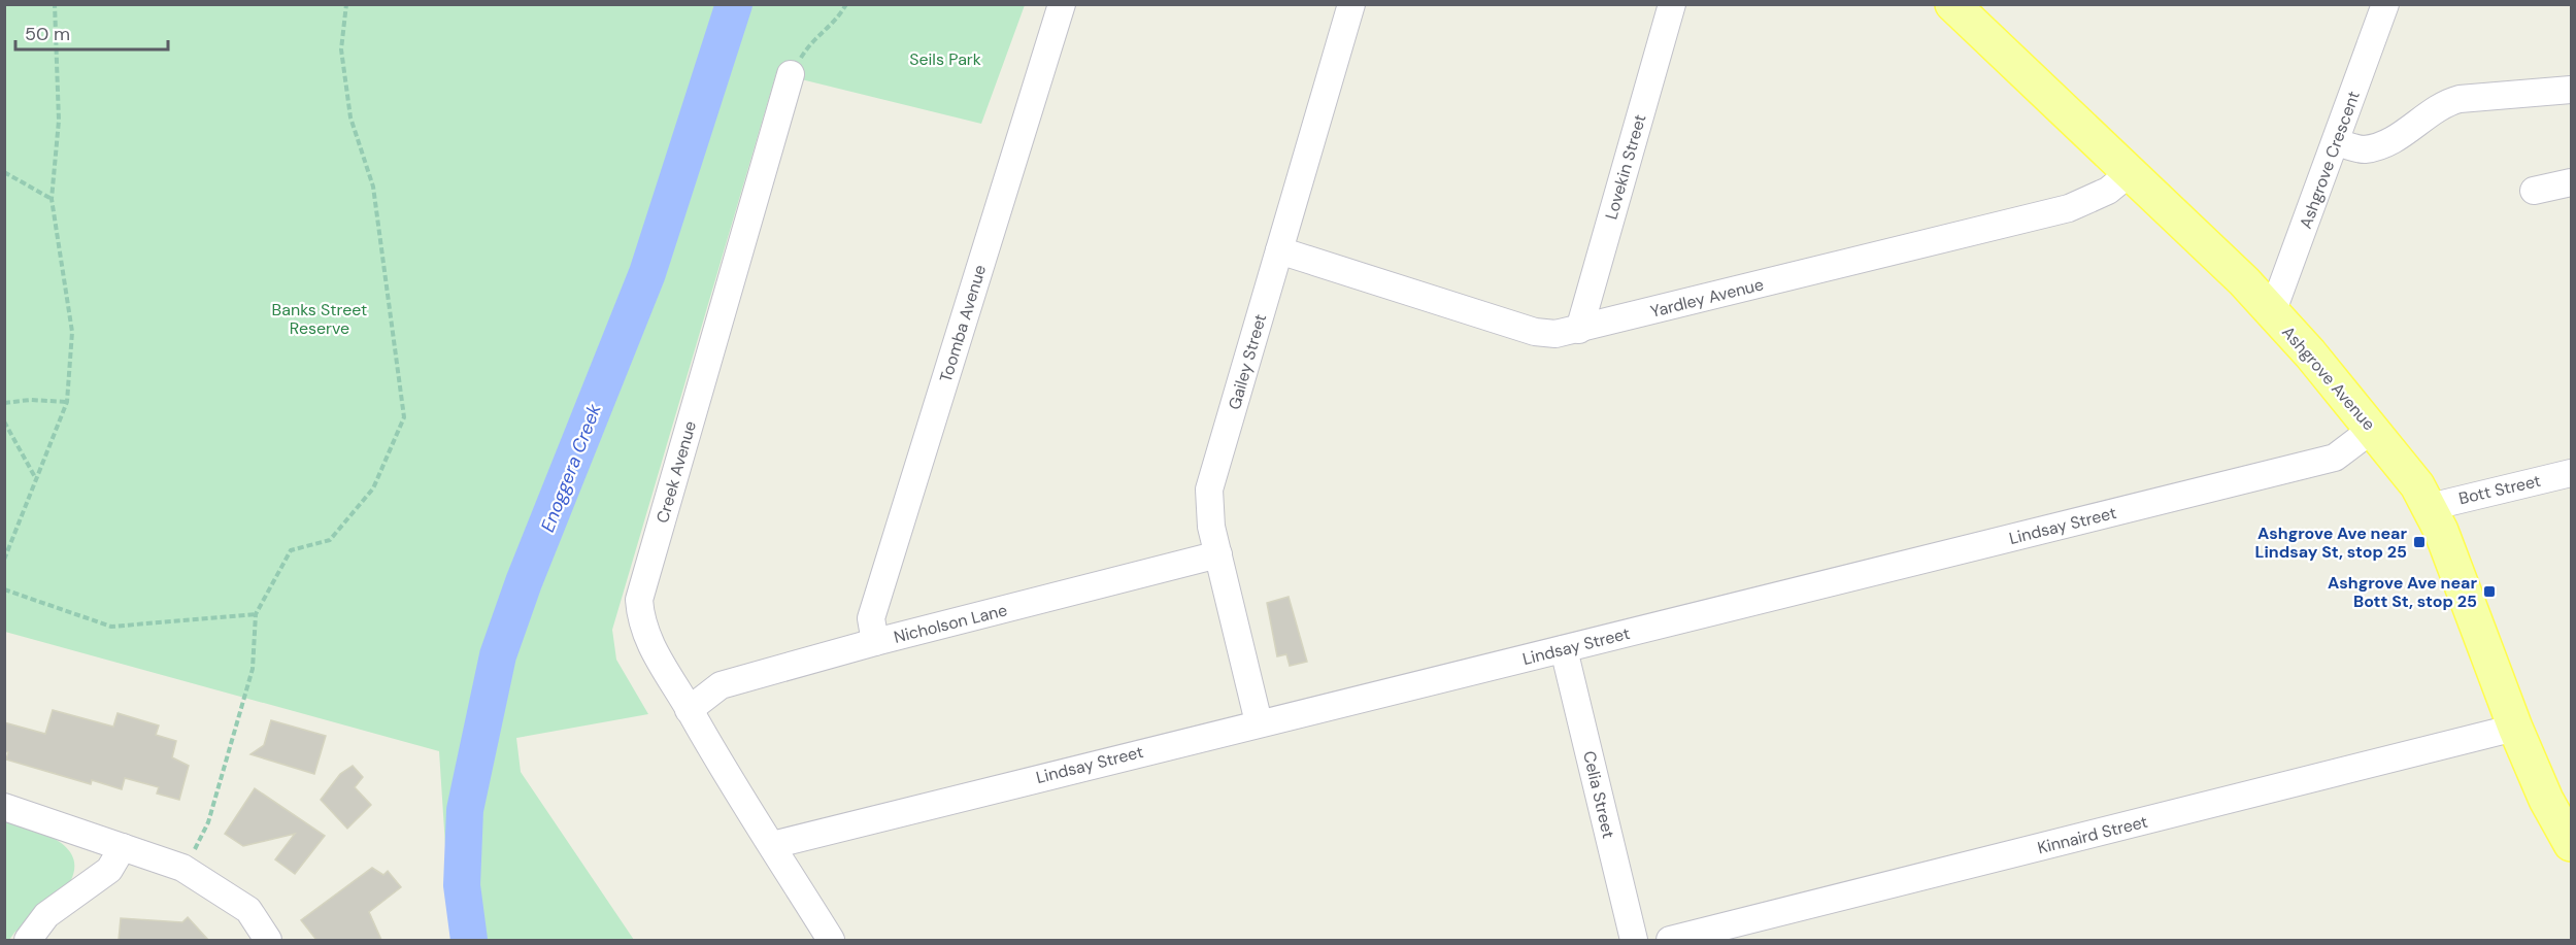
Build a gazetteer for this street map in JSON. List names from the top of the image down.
{
  "streets": {
    "main road": ["Ashgrove Avenue"],
    "street": [
      "Ashgrove Crescent",
      "Lovekin Street",
      "Yardley Avenue",
      "Toomba Avenue",
      "Gailey Street",
      "Creek Avenue",
      "Bott Street",
      "Lindsay Street",
      "Nicholson Lane",
      "Celia Street",
      "Kinnaird Street"
    ]
  },
  "crossings": [
    ["Ashgrove Crescent", "Ashgrove Avenue"],
    ["Lovekin Street", "Yardley Avenue"],
    ["Yardley Avenue", "Gailey Street"],
    ["Yardley Avenue", "Ashgrove Avenue"],
    ["Toomba Avenue", "Nicholson Lane"],
    ["Gailey Street", "Lindsay Street"],
    ["Gailey Street", "Nicholson Lane"],
    ["Ashgrove Avenue", "Bott Street"],
    ["Ashgrove Avenue", "Lindsay Street"],
    ["Ashgrove Avenue", "Kinnaird Street"],
    ["Creek Avenue", "Lindsay Street"],
    ["Creek Avenue", "Nicholson Lane"],
    ["Lindsay Street", "Celia Street"]
  ],
  "water": ["Enoggera Creek"],
  "parks": ["Seils Park", "Banks Street Reserve"],
  "places": {
    "transit": ["Ashgrove Ave near Lindsay St, stop 25", "Ashgrove Ave near Bott St, stop 25"]
  },
  "scale_bar": "50 m"
}
